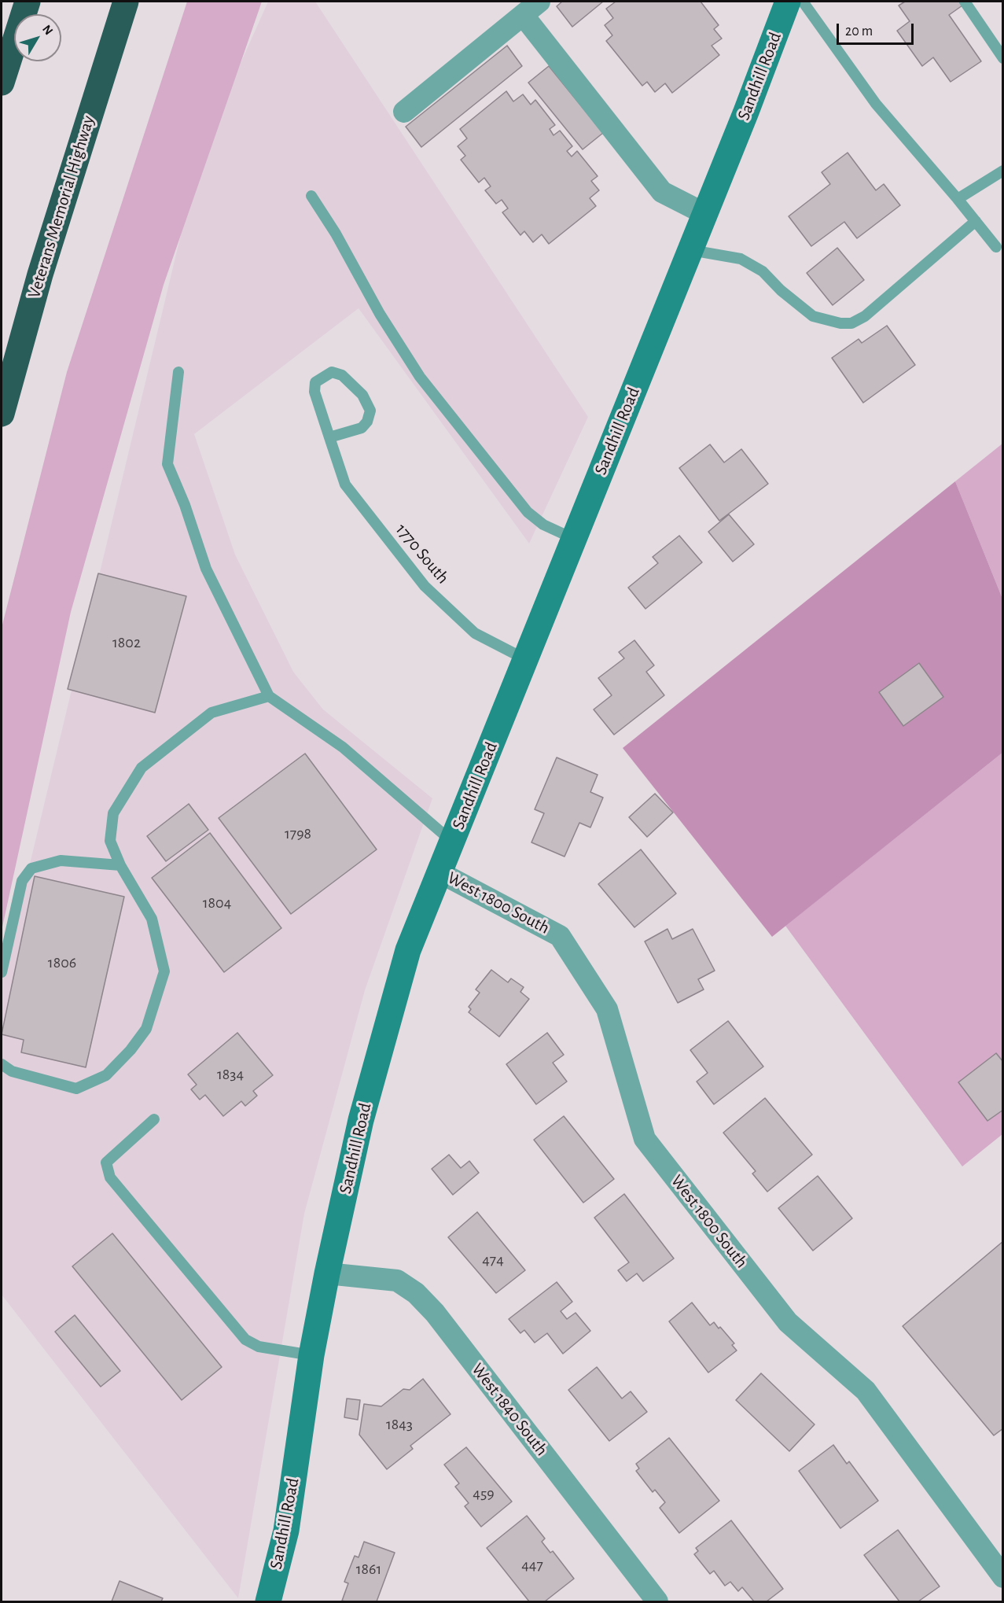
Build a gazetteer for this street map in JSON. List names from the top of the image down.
{
  "streets": {
    "highway": ["Veterans Memorial Highway"],
    "street": ["Sandhill Road", "West 1800 South", "West 1840 South"],
    "lane": ["1770 South"]
  },
  "crossings": [
    ["Sandhill Road", "1770 South"],
    ["Sandhill Road", "West 1800 South"],
    ["Sandhill Road", "West 1840 South"]
  ],
  "house_numbers": [
    "1802",
    "1798",
    "1804",
    "1806",
    "1834",
    "474",
    "1843",
    "459",
    "447",
    "1861"
  ],
  "scale_bar": "20 m",
  "north": "top right"
}
